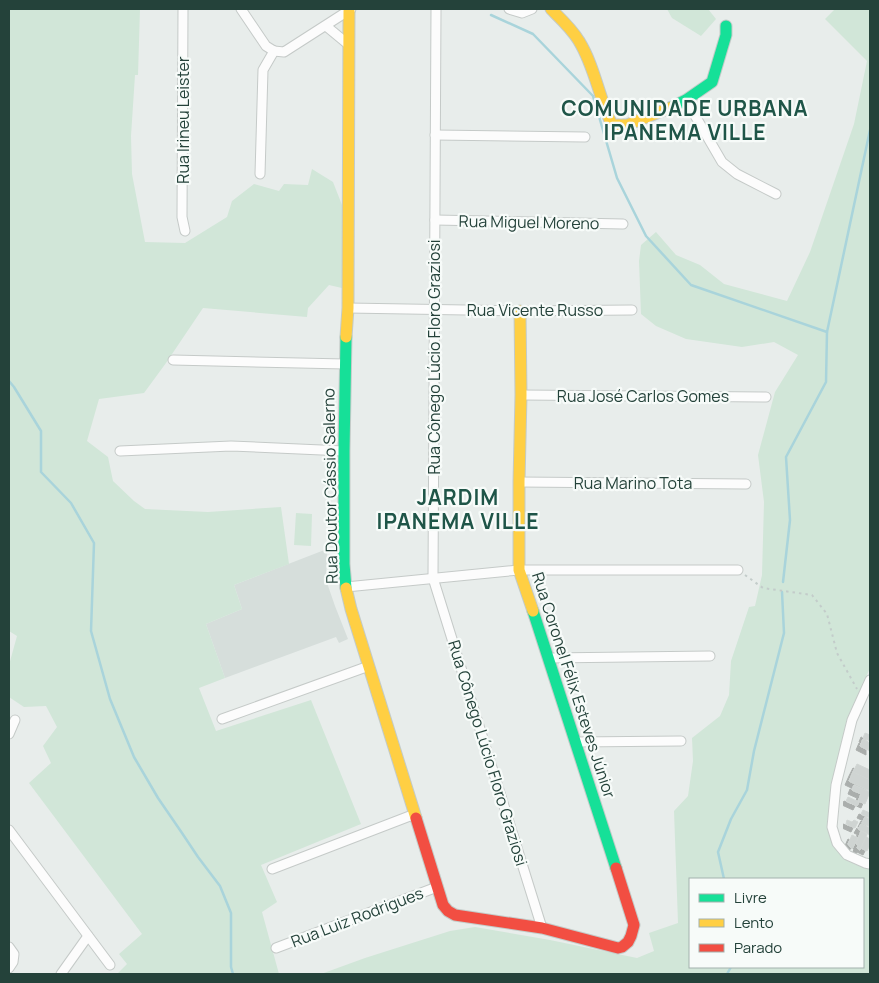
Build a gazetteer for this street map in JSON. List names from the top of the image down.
{
  "streets": {
    "street": [
      "Rua Irineu Leister",
      "Rua Miguel Moreno",
      "Rua Vicente Russo",
      "Rua Cônego Lúcio Floro Graziosi",
      "Rua José Carlos Gomes",
      "Rua Marino Tota",
      "Rua Doutor Cássio Salerno",
      "Rua Coronel Félix Esteves Júnior",
      "Rua Luiz Rodrigues"
    ]
  },
  "crossings": [
    ["Rua Miguel Moreno", "Rua Cônego Lúcio Floro Graziosi"],
    ["Rua Vicente Russo", "Rua Cônego Lúcio Floro Graziosi"],
    ["Rua Vicente Russo", "Rua Doutor Cássio Salerno"],
    ["Rua Vicente Russo", "Rua Coronel Félix Esteves Júnior"],
    ["Rua Cônego Lúcio Floro Graziosi", "Rua Doutor Cássio Salerno"],
    ["Rua Cônego Lúcio Floro Graziosi", "Rua Coronel Félix Esteves Júnior"],
    ["Rua José Carlos Gomes", "Rua Coronel Félix Esteves Júnior"],
    ["Rua Marino Tota", "Rua Coronel Félix Esteves Júnior"],
    ["Rua Doutor Cássio Salerno", "Rua Coronel Félix Esteves Júnior"],
    ["Rua Doutor Cássio Salerno", "Rua Luiz Rodrigues"]
  ],
  "districts": ["COMUNIDADE URBANA IPANEMA VILLE", "JARDIM IPANEMA VILLE"],
  "legend": ["Livre", "Lento", "Parado"]
}
